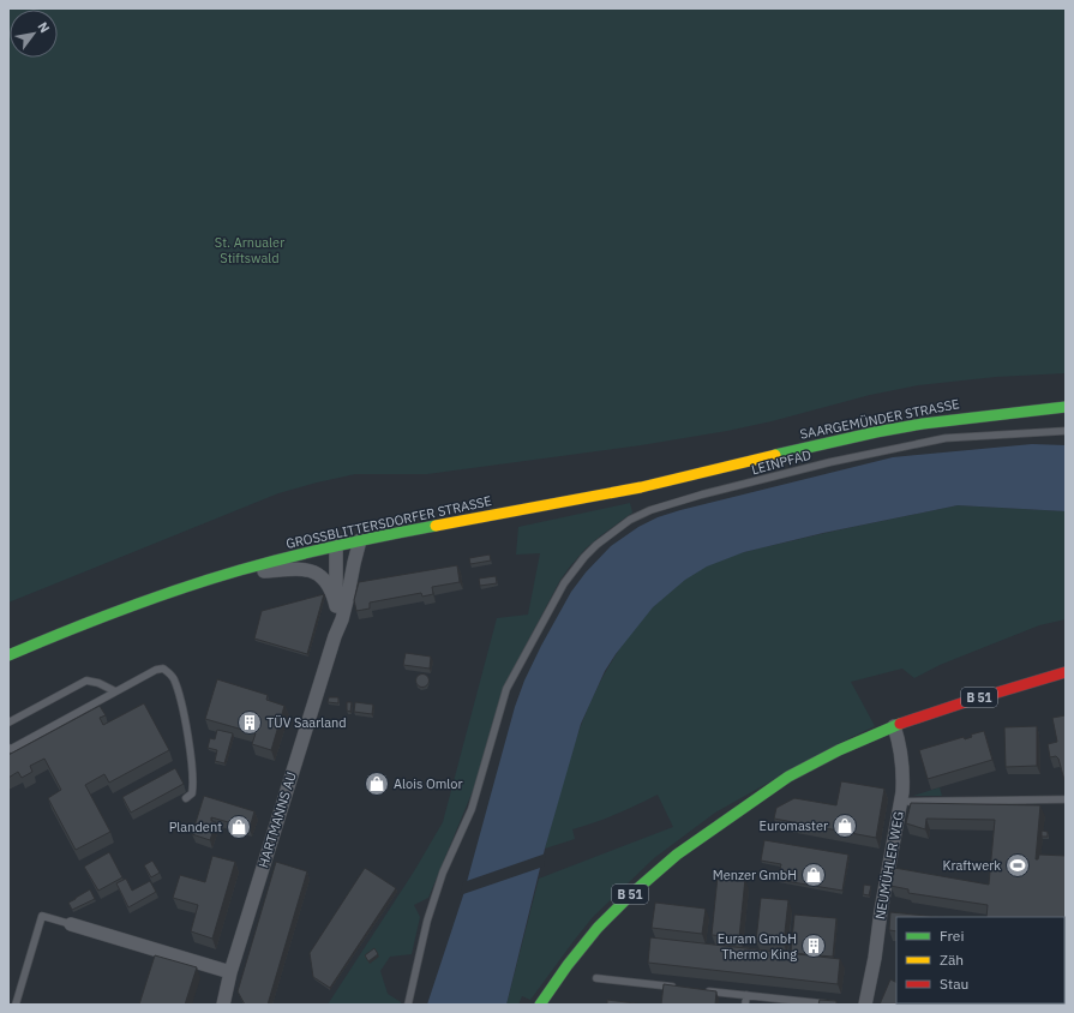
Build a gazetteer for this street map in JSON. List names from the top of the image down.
{
  "streets": {
    "main road": ["SAARGEMÜNDER STRASSE", "GROSSBLITTERSDORFER STRASSE", "B 51"],
    "street": ["HARTMANNS AU", "NEUMÜHLER WEG"],
    "lane": ["LEINPFAD"]
  },
  "crossings": [
    ["SAARGEMÜNDER STRASSE", "GROSSBLITTERSDORFER STRASSE"],
    ["GROSSBLITTERSDORFER STRASSE", "HARTMANNS AU"],
    ["B 51", "NEUMÜHLER WEG"]
  ],
  "parks": ["St. Arnualer Stiftswald"],
  "places": {
    "building": ["TÜV Saarland", "Euram GmbH Thermo King"],
    "shop": [
      "Alois Omlor",
      "Euromaster",
      "Plandent",
      "Menzer GmbH"
    ],
    "sports": ["Kraftwerk"]
  },
  "legend": ["Frei", "Zäh", "Stau"],
  "north": "top right"
}
